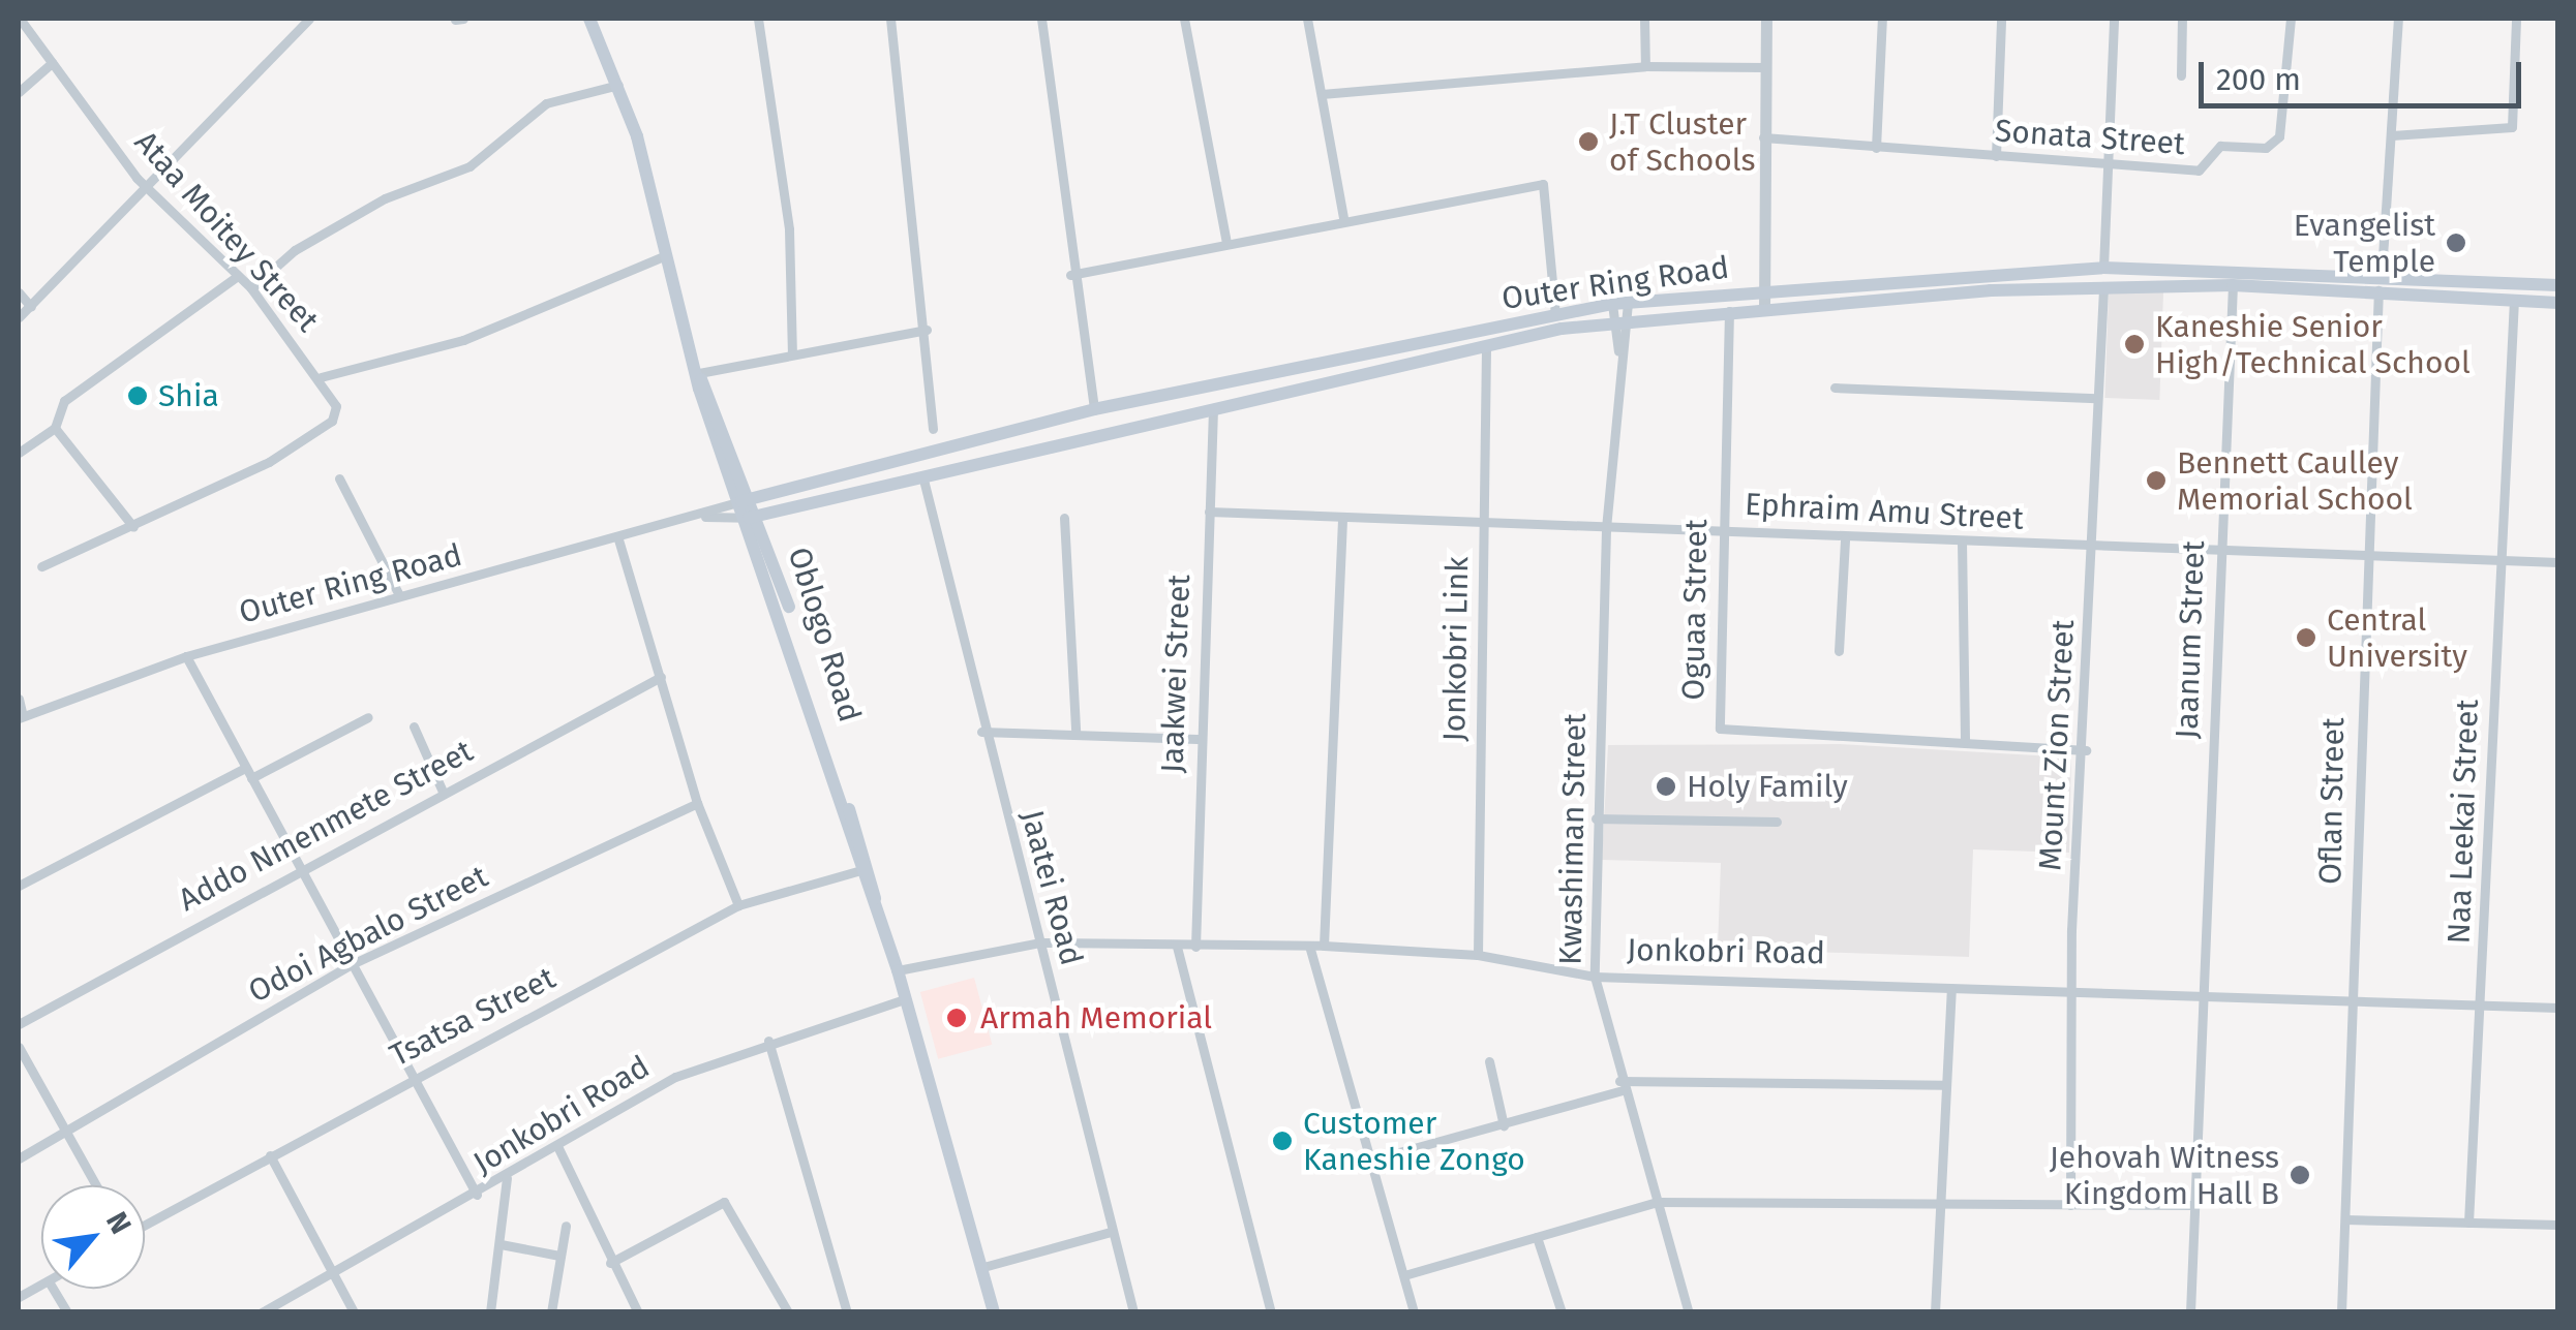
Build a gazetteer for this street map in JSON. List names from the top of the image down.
{
  "streets": {
    "main road": ["Outer Ring Road", "Oblogo Road"],
    "street": [
      "Sonata Street",
      "Ataa Moitey Street",
      "Ephraim Amu Street",
      "Oguaa Street",
      "Jaanum Street",
      "Jonkobri Link",
      "Jaakwei Street",
      "Mount Zion Street",
      "Oflan Street",
      "Naa Leekai Street",
      "Addo Nmenmete Street",
      "Kwashiman Street",
      "Jaatei Road",
      "Odoi Agbalo Street",
      "Jonkobri Road",
      "Tsatsa Street"
    ]
  },
  "crossings": [
    ["Outer Ring Road", "Oguaa Street"],
    ["Outer Ring Road", "Oblogo Road"],
    ["Outer Ring Road", "Jaanum Street"],
    ["Outer Ring Road", "Jonkobri Link"],
    ["Outer Ring Road", "Jaakwei Street"],
    ["Outer Ring Road", "Mount Zion Street"],
    ["Outer Ring Road", "Oflan Street"],
    ["Outer Ring Road", "Naa Leekai Street"],
    ["Outer Ring Road", "Kwashiman Street"],
    ["Outer Ring Road", "Jaatei Road"],
    ["Ephraim Amu Street", "Oguaa Street"],
    ["Ephraim Amu Street", "Jaanum Street"],
    ["Ephraim Amu Street", "Jonkobri Link"],
    ["Ephraim Amu Street", "Jaakwei Street"],
    ["Ephraim Amu Street", "Mount Zion Street"],
    ["Ephraim Amu Street", "Oflan Street"],
    ["Ephraim Amu Street", "Naa Leekai Street"],
    ["Ephraim Amu Street", "Kwashiman Street"],
    ["Oguaa Street", "Mount Zion Street"],
    ["Oblogo Road", "Jonkobri Road"],
    ["Oblogo Road", "Tsatsa Street"],
    ["Jaanum Street", "Jonkobri Road"],
    ["Jonkobri Link", "Jonkobri Road"],
    ["Jaakwei Street", "Jonkobri Road"],
    ["Mount Zion Street", "Jonkobri Road"],
    ["Oflan Street", "Jonkobri Road"],
    ["Naa Leekai Street", "Jonkobri Road"],
    ["Kwashiman Street", "Jonkobri Road"],
    ["Jaatei Road", "Jonkobri Road"]
  ],
  "places": [
    "J.T Cluster of Schools",
    "Evangelist Temple",
    "Kaneshie Senior High/Technical School",
    "Shia",
    "Bennett Caulley Memorial School",
    "Central University",
    "Holy Family",
    "Armah Memorial",
    "Customer Kaneshie Zongo",
    "Jehovah Witness Kingdom Hall B"
  ],
  "scale_bar": "200 m",
  "north": "top right"
}
